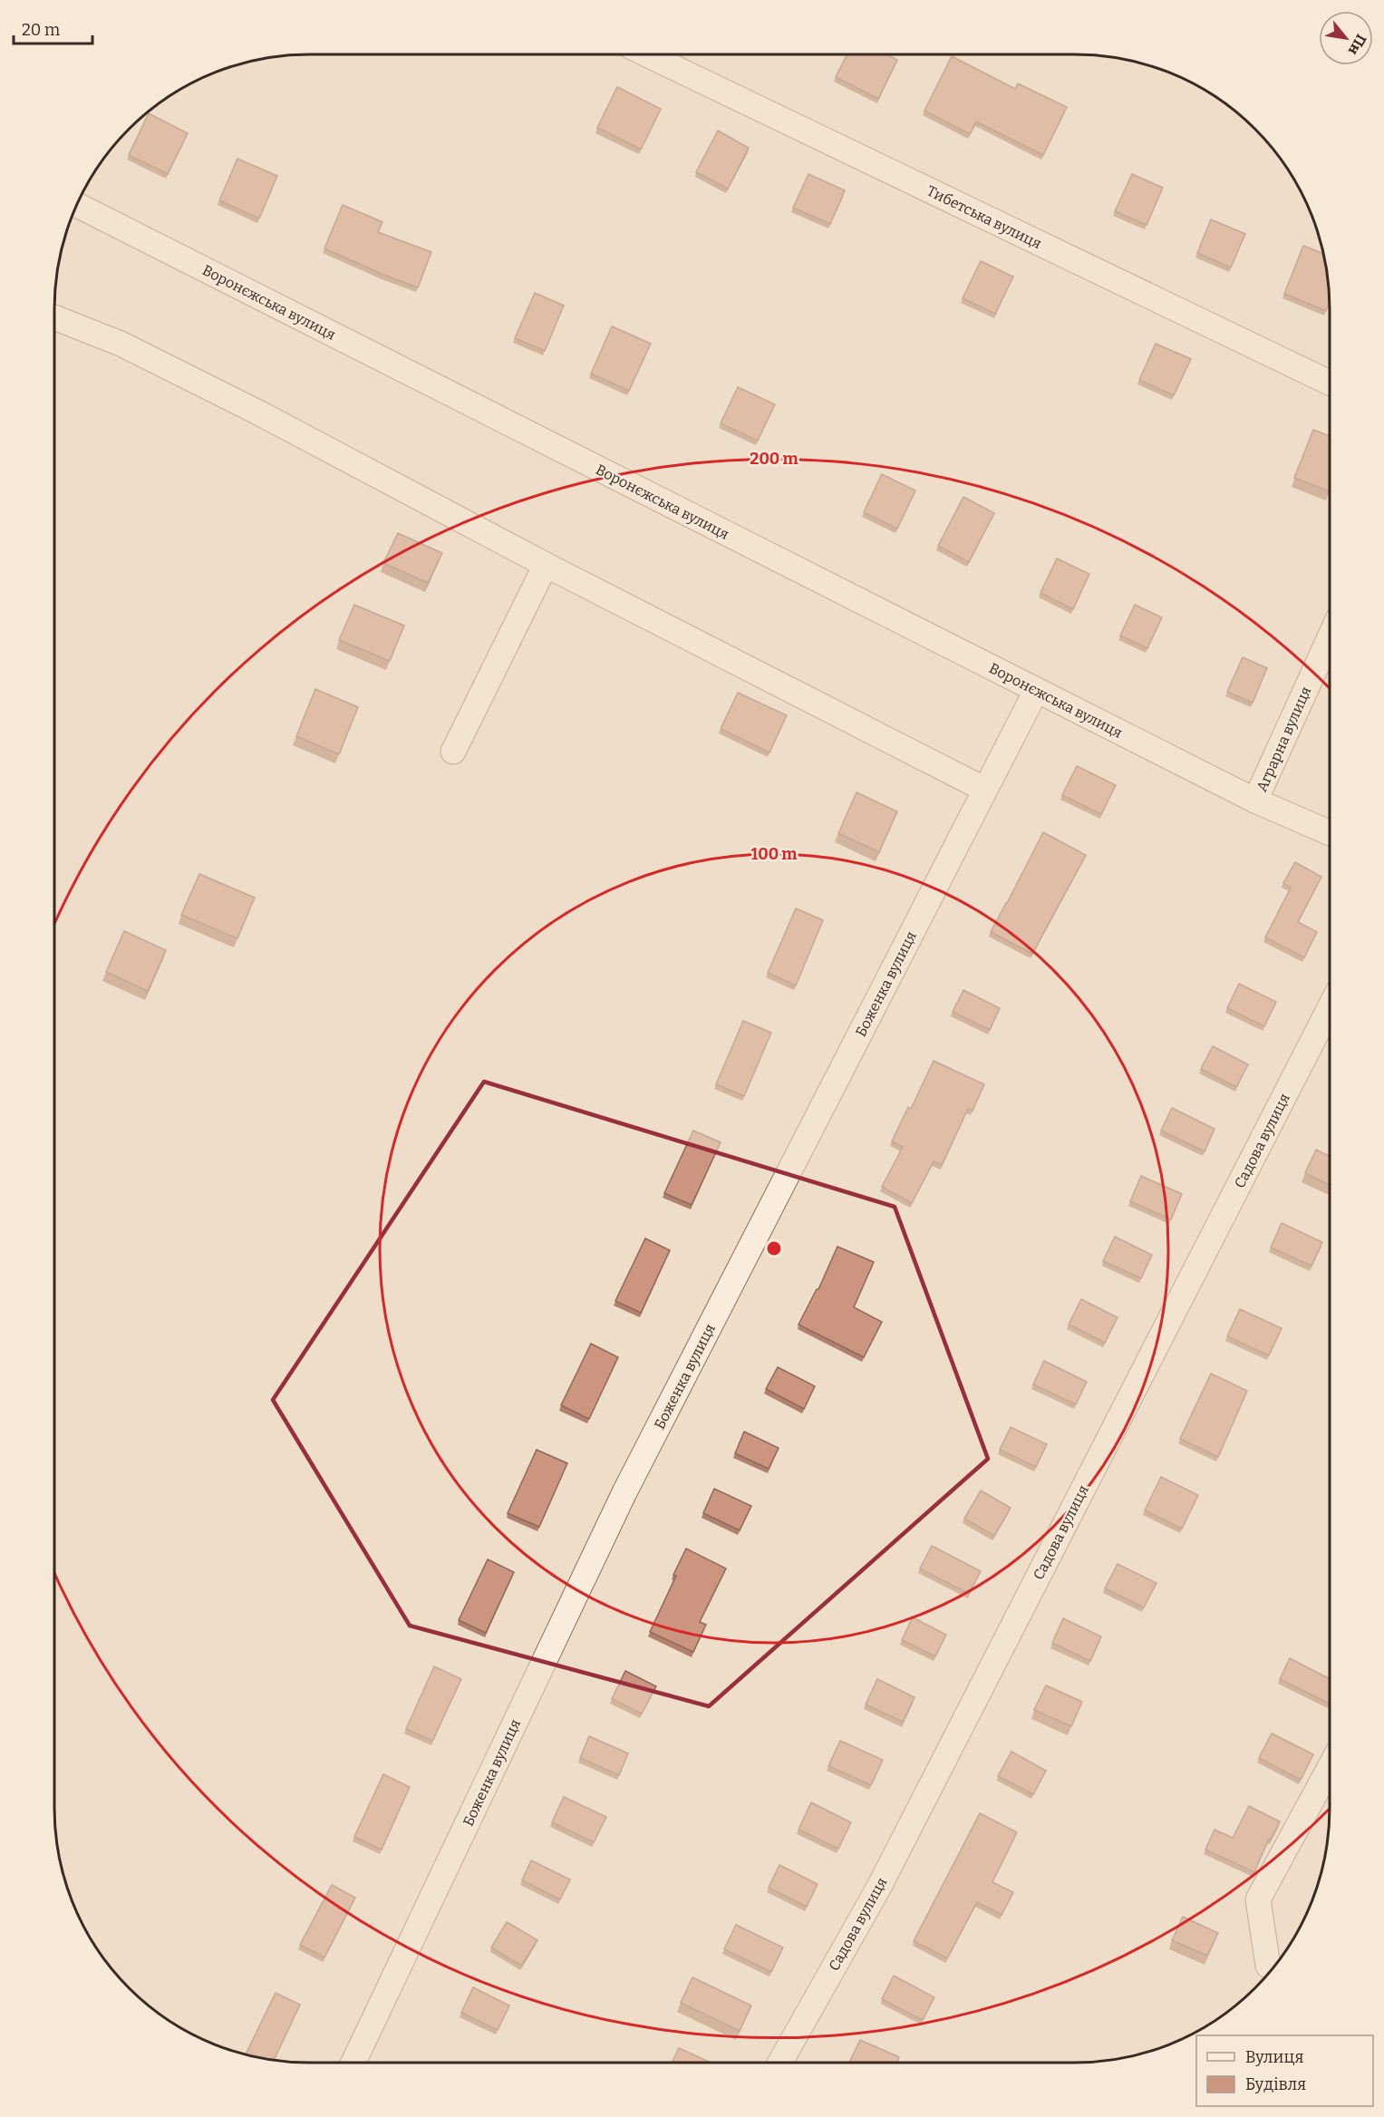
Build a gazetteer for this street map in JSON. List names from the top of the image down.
{
  "streets": {
    "street": [
      "Тибетська вулиця",
      "Воронєжська вулиця",
      "Аграрна вулиця",
      "Боженка вулиця",
      "Садова вулиця"
    ]
  },
  "crossings": [
    ["Воронєжська вулиця", "Аграрна вулиця"],
    ["Воронєжська вулиця", "Боженка вулиця"]
  ],
  "legend": ["Вулиця", "Будівля"],
  "scale_bar": "20 m",
  "north": "bottom right",
  "rings": ["200 m", "100 m"]
}
